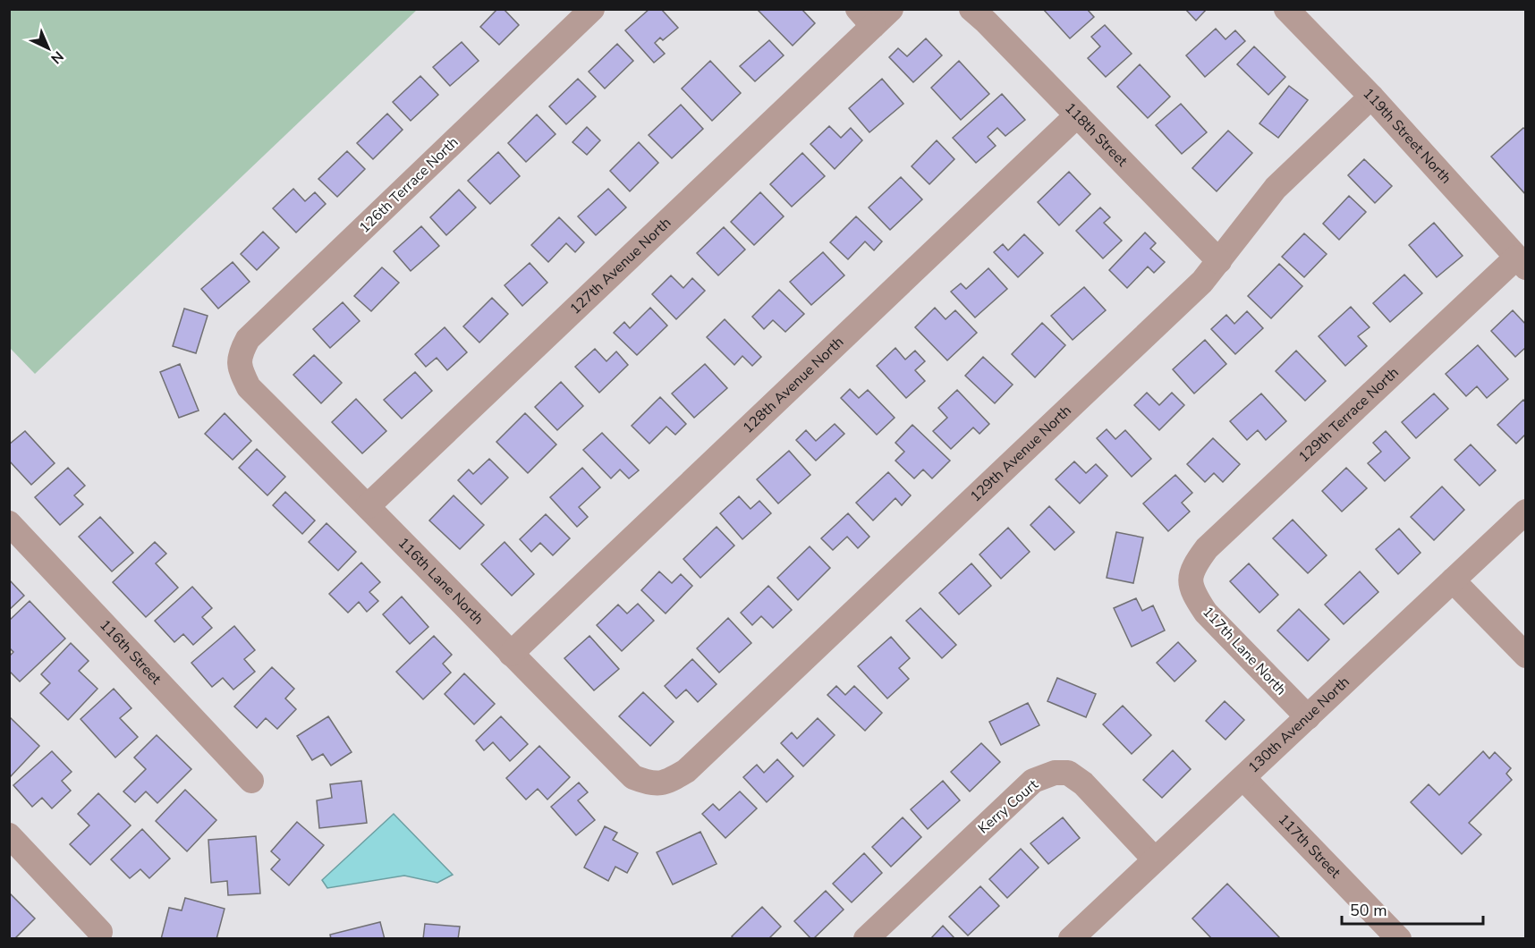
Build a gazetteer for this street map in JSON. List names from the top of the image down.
{
  "streets": {
    "street": [
      "118th Street",
      "119th Street North",
      "126th Terrace North",
      "127th Avenue North",
      "128th Avenue North",
      "129th Terrace North",
      "129th Avenue North",
      "116th Lane North",
      "117th Lane North",
      "116th Street",
      "130th Avenue North",
      "Kerry Court",
      "117th Street"
    ]
  },
  "crossings": [
    ["118th Street", "128th Avenue North"],
    ["118th Street", "129th Avenue North"],
    ["119th Street North", "129th Terrace North"],
    ["119th Street North", "129th Avenue North"],
    ["126th Terrace North", "116th Lane North"],
    ["127th Avenue North", "116th Lane North"],
    ["128th Avenue North", "116th Lane North"],
    ["129th Terrace North", "117th Lane North"],
    ["129th Avenue North", "116th Lane North"],
    ["117th Lane North", "130th Avenue North"],
    ["130th Avenue North", "Kerry Court"],
    ["130th Avenue North", "117th Street"]
  ],
  "scale_bar": "50 m",
  "north": "bottom right"
}
